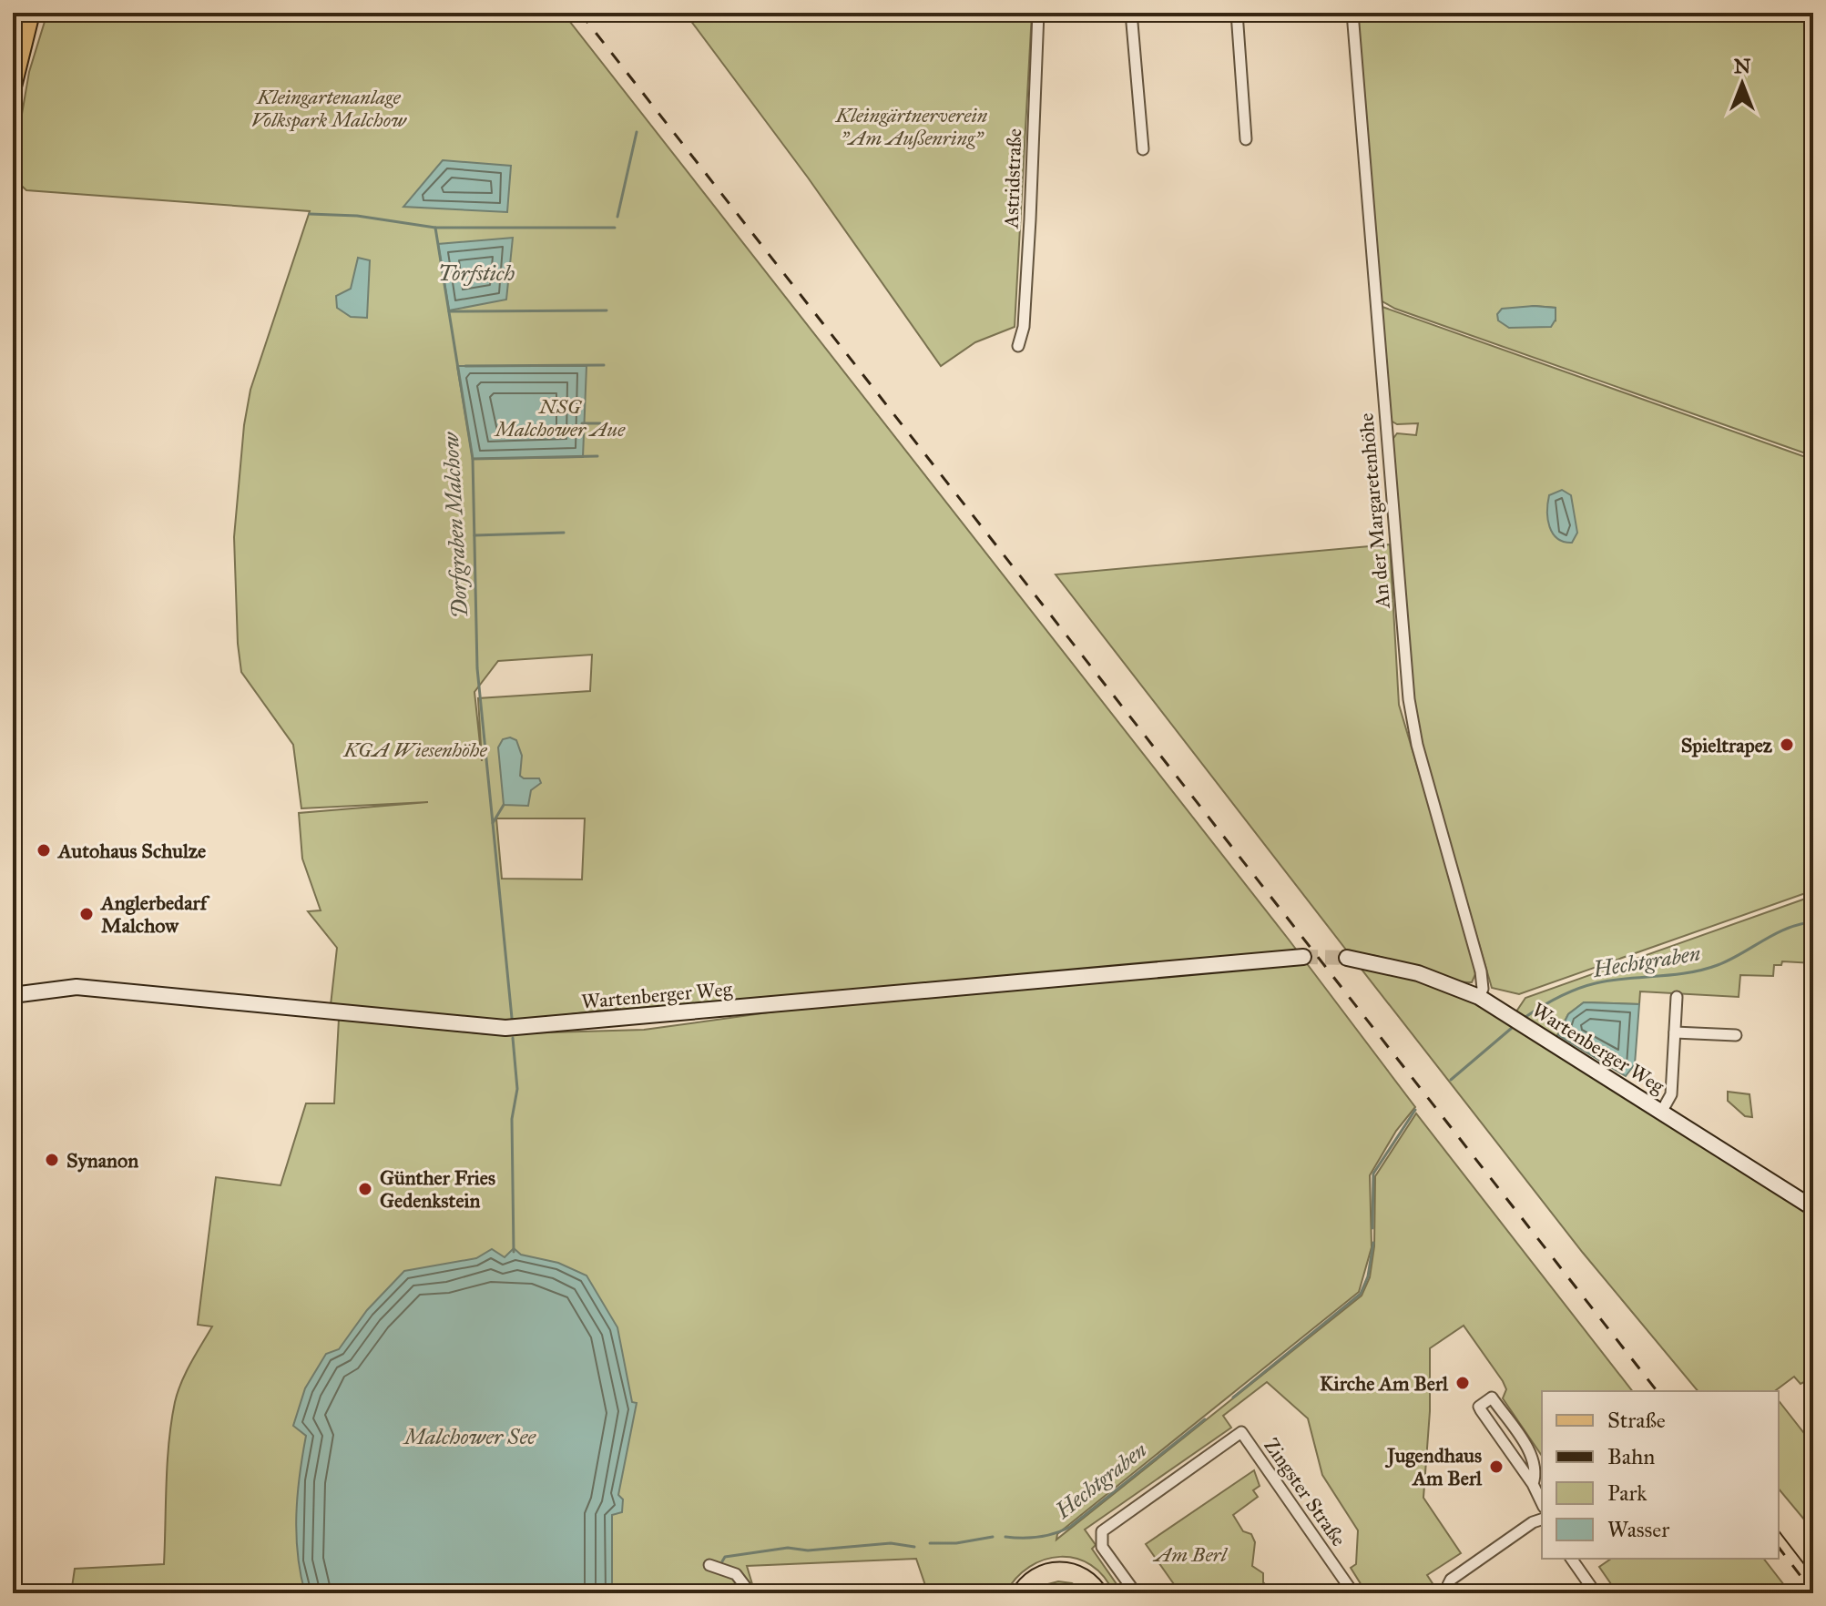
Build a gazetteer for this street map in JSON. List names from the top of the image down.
{
  "streets": {
    "main road": ["Wartenberger Weg"],
    "street": ["Astridstraße", "An der Margaretenhöhe", "Zingster Straße"]
  },
  "crossings": [
    ["An der Margaretenhöhe", "Wartenberger Weg"]
  ],
  "water": [
    "Torfstich",
    "Dorfgraben Malchow",
    "Hechtgraben",
    "Malchower See"
  ],
  "parks": [
    "Kleingartenanlage Volkspark Malchow",
    "Kleingärtnerverein \"Am Außenring\"",
    "NSG Malchower Aue",
    "KGA Wiesenhöhe",
    "Am Berl"
  ],
  "places": [
    "Spieltrapez",
    "Autohaus Schulze",
    "Anglerbedarf Malchow",
    "Synanon",
    "Günther Fries Gedenkstein",
    "Kirche Am Berl",
    "Jugendhaus Am Berl"
  ],
  "legend": [
    "Straße",
    "Bahn",
    "Park",
    "Wasser"
  ],
  "north": "top"
}
